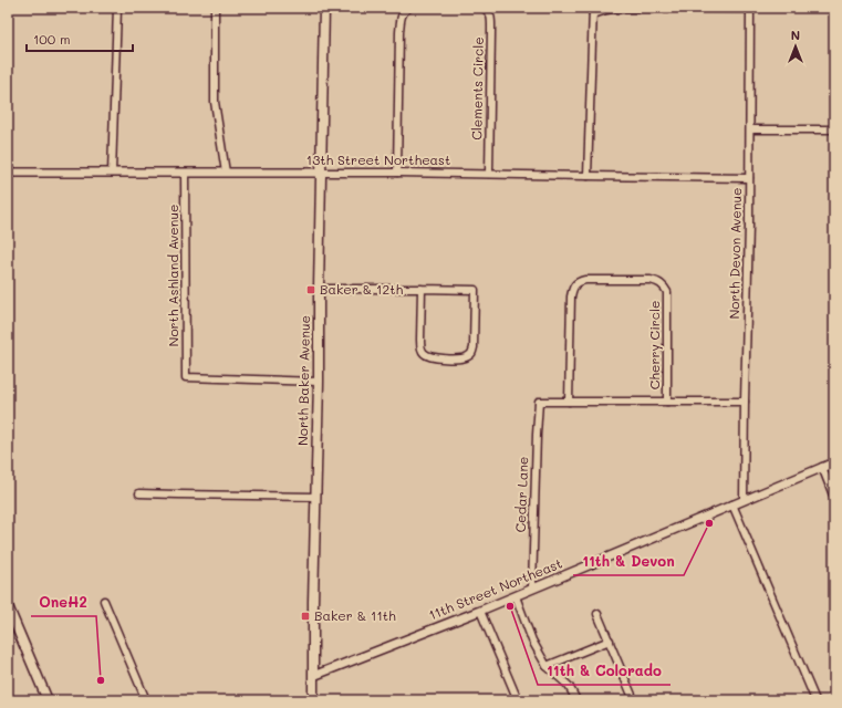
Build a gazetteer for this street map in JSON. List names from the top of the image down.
{
  "streets": {
    "main road": ["North Baker Avenue"],
    "street": [
      "Clements Circle",
      "13th Street Northeast",
      "North Devon Avenue",
      "North Ashland Avenue",
      "Cherry Circle",
      "Cedar Lane",
      "11th Street Northeast"
    ]
  },
  "crossings": [
    ["Clements Circle", "13th Street Northeast"],
    ["13th Street Northeast", "North Devon Avenue"],
    ["13th Street Northeast", "North Ashland Avenue"],
    ["13th Street Northeast", "North Baker Avenue"],
    ["North Devon Avenue", "11th Street Northeast"],
    ["North Ashland Avenue", "North Baker Avenue"],
    ["Cherry Circle", "Cedar Lane"],
    ["North Baker Avenue", "11th Street Northeast"],
    ["Cedar Lane", "11th Street Northeast"]
  ],
  "places": {
    "transit": ["Baker & 12th", "Baker & 11th"],
    "other": ["11th & Devon", "11th & Colorado", "OneH2"]
  },
  "scale_bar": "100 m",
  "north": "top"
}
